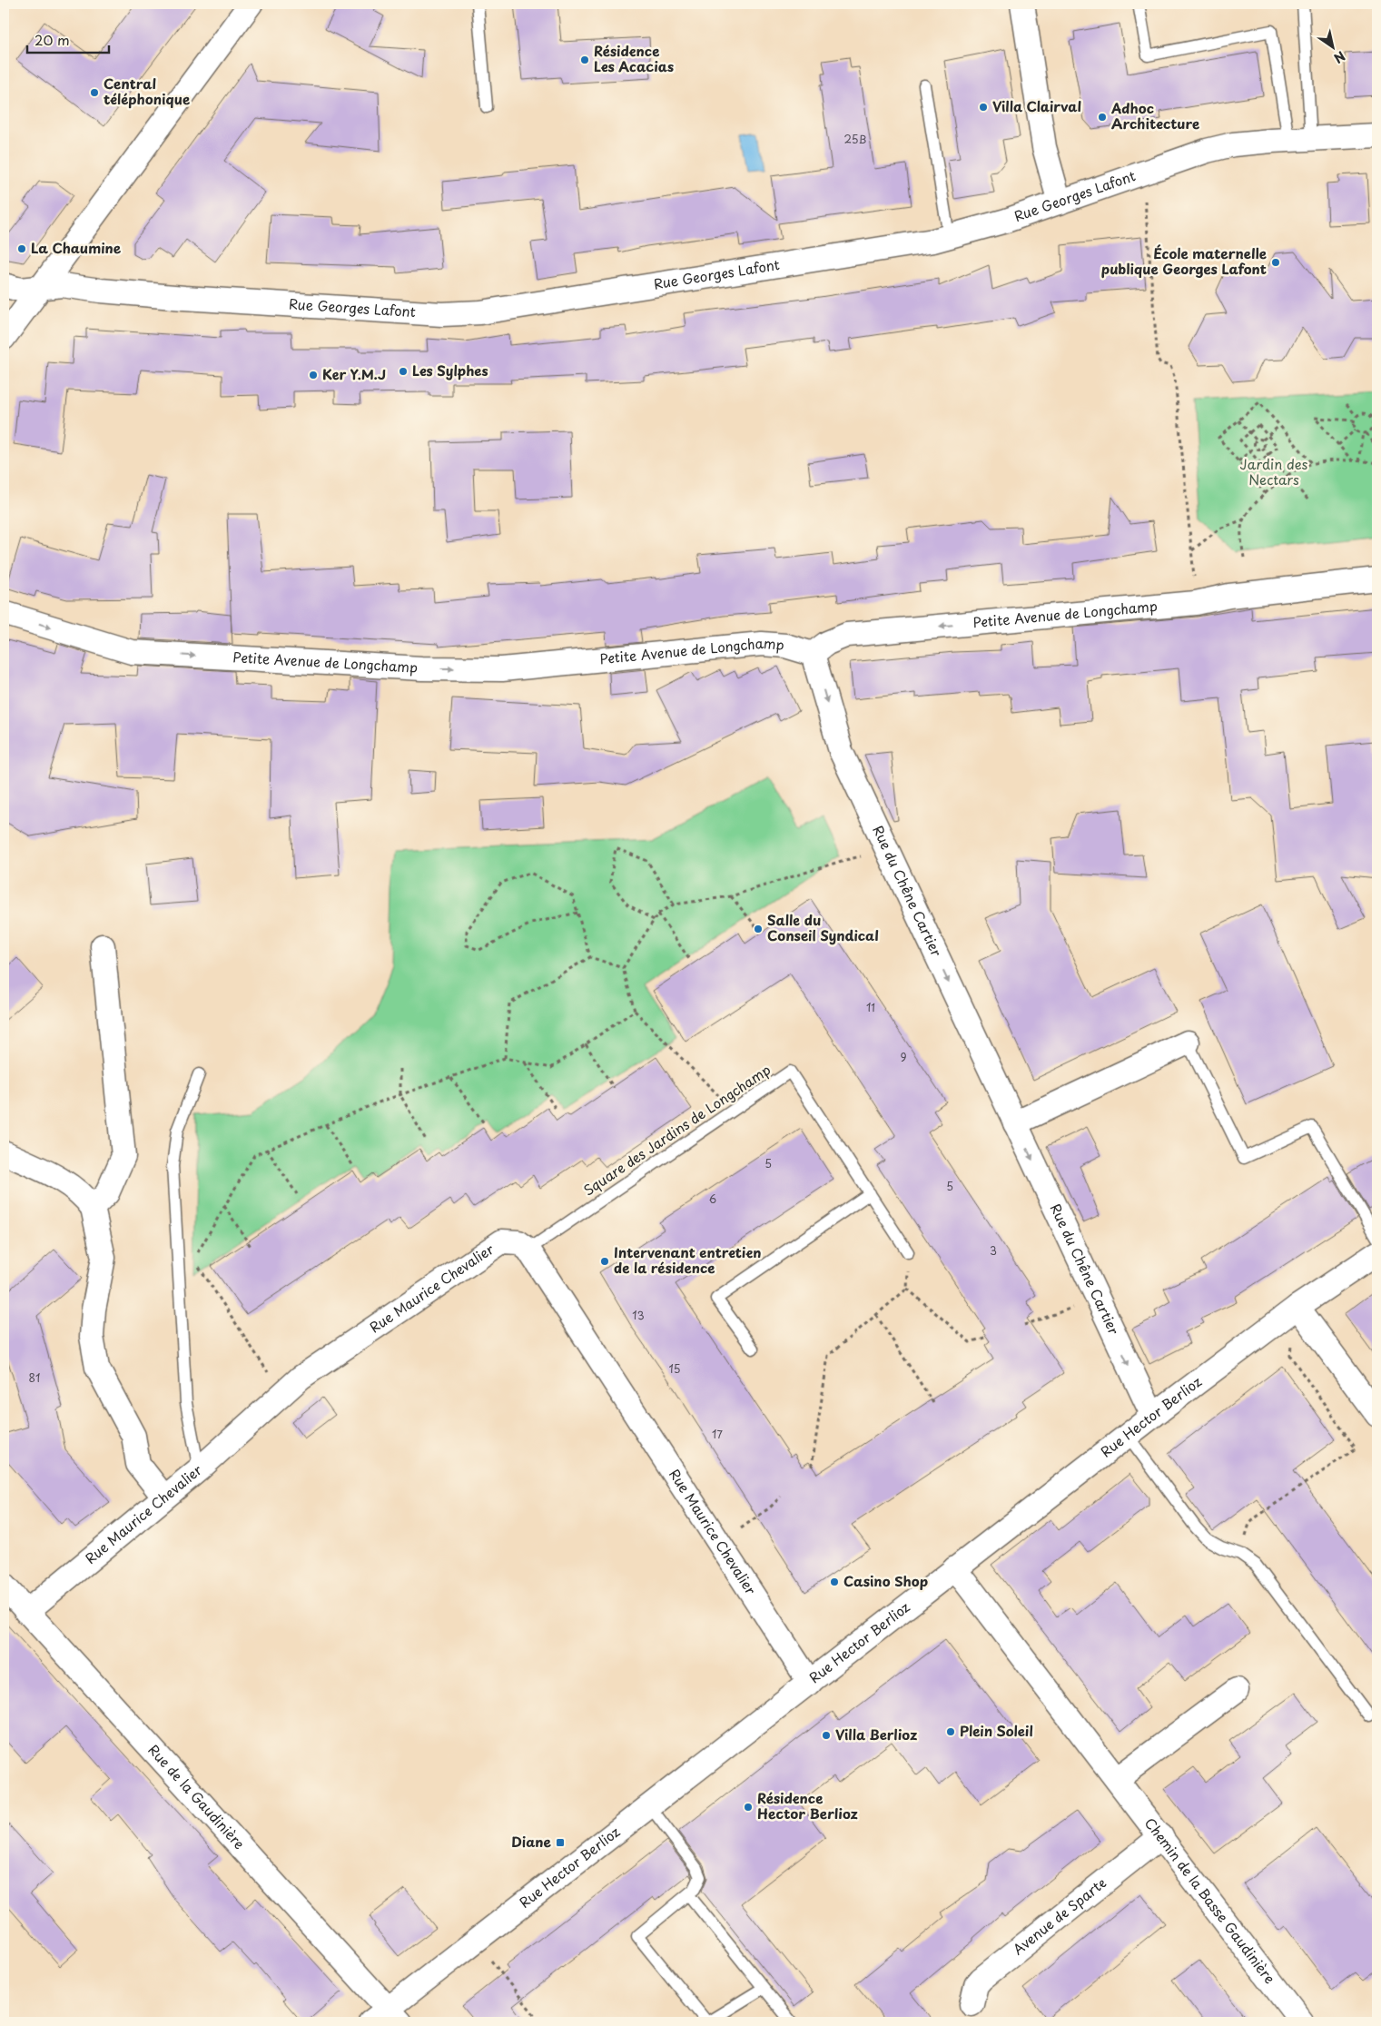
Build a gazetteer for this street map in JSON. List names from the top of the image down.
{
  "streets": {
    "street": [
      "Rue Georges Lafont",
      "Petite Avenue de Longchamp",
      "Rue du Chêne Cartier",
      "Rue Maurice Chevalier",
      "Rue Hector Berlioz",
      "Rue de la Gaudinière",
      "Chemin de la Basse Gaudinière",
      "Avenue de Sparte"
    ],
    "lane": ["Square des Jardins de Longchamp"]
  },
  "crossings": [
    ["Petite Avenue de Longchamp", "Rue du Chêne Cartier"],
    ["Rue du Chêne Cartier", "Rue Hector Berlioz"],
    ["Square des Jardins de Longchamp", "Rue Maurice Chevalier"],
    ["Rue Maurice Chevalier", "Rue Hector Berlioz"],
    ["Rue Maurice Chevalier", "Rue de la Gaudinière"],
    ["Rue Hector Berlioz", "Rue de la Gaudinière"],
    ["Rue Hector Berlioz", "Chemin de la Basse Gaudinière"],
    ["Chemin de la Basse Gaudinière", "Avenue de Sparte"]
  ],
  "one_way": ["Rue du Chêne Cartier"],
  "parks": ["Jardin des Nectars"],
  "places": {
    "other": [
      "Résidence Les Acacias",
      "Central téléphonique",
      "Villa Clairval",
      "Adhoc Architecture",
      "La Chaumine",
      "École maternelle publique Georges Lafont",
      "Les Sylphes",
      "Ker Y.M.J",
      "Salle du Conseil Syndical",
      "Intervenant entretien de la résidence",
      "Casino Shop",
      "Plein Soleil",
      "Villa Berlioz",
      "Résidence Hector Berlioz"
    ],
    "transit": ["Diane"]
  },
  "house_numbers": [
    "25B",
    "11",
    "9",
    "5",
    "5",
    "6",
    "3",
    "13",
    "15",
    "81",
    "17"
  ],
  "scale_bar": "20 m",
  "north": "bottom right"
}
